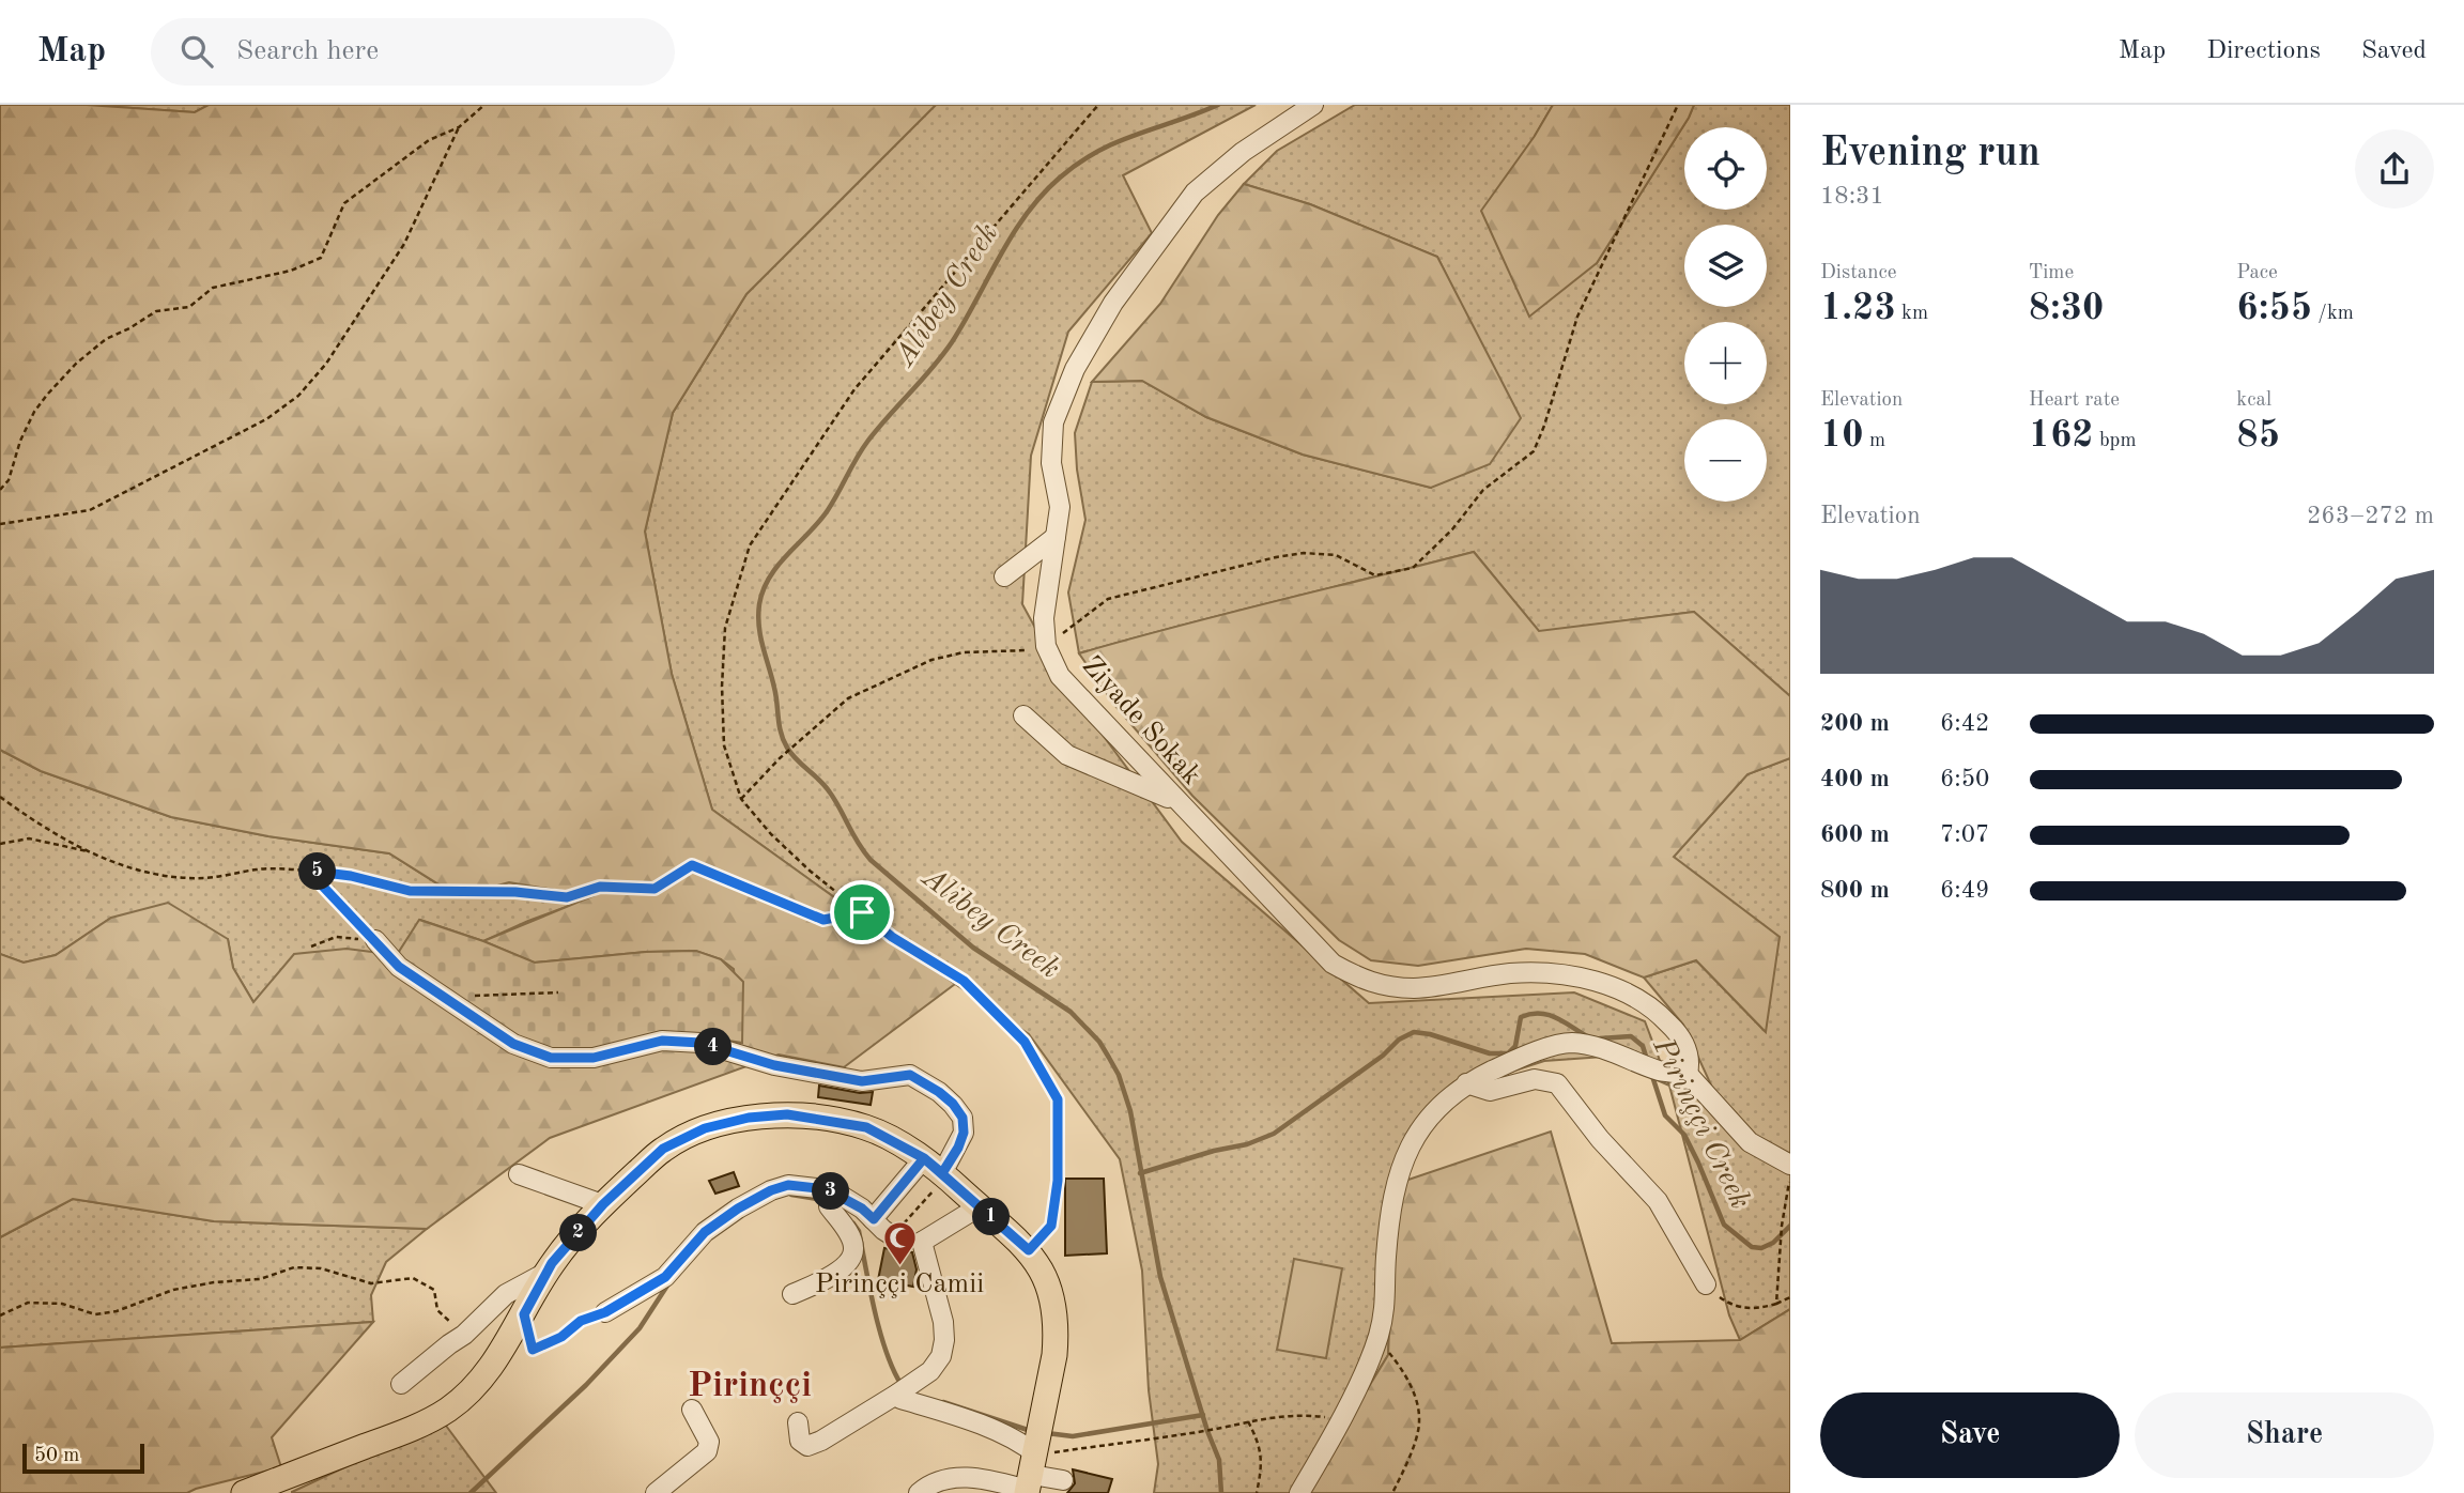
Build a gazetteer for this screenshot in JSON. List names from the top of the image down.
{
  "streets": {
    "street": ["Ziyade Sokak"]
  },
  "districts": ["Pirinççi"],
  "water": ["Alibey Creek", "Pirinççi Creek"],
  "places": {
    "mosque": ["Pirinççi Camii"]
  },
  "scale_bar": "50 m",
  "page": {
    "header": "Map",
    "search": "Search here",
    "nav": ["Map", "Directions", "Saved"],
    "heading": ["Evening run", "18:31"],
    "map_buttons": ["+", "−"],
    "stats": [
      ["Distance", "1.23 km"],
      ["Time", "8:30"],
      ["Pace", "6:55 /km"],
      ["Elevation", "10 m"],
      ["Heart rate", "162 bpm"],
      ["kcal", "85"]
    ],
    "chart": ["Elevation", "263–272 m"],
    "list": [
      {
        "name": "200 m",
        "note": "6:42"
      },
      {
        "name": "400 m",
        "note": "6:50"
      },
      {
        "name": "600 m",
        "note": "7:07"
      },
      {
        "name": "800 m",
        "note": "6:49"
      }
    ],
    "pins": [
      "5",
      "4",
      "3",
      "1",
      "2"
    ],
    "buttons": ["Save", "Share"],
    "scale": "50 m"
  }
}
